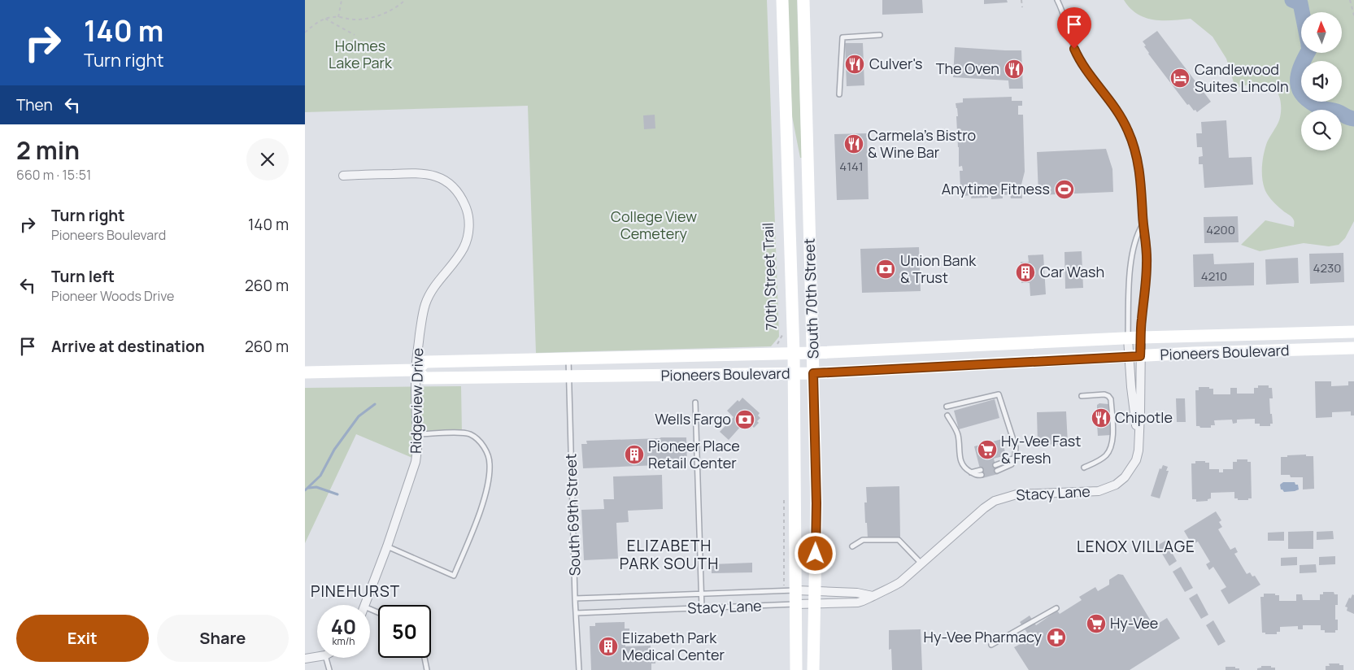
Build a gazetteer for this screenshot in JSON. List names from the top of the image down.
{
  "streets": {
    "main road": ["South 70th Street", "Pioneers Boulevard"],
    "street": ["Ridgeview Drive", "Stacy Lane"],
    "lane": ["South 69th Street"],
    "path": ["70th Street Trail"]
  },
  "crossings": [
    ["70th Street Trail", "Pioneers Boulevard"],
    ["South 70th Street", "Pioneers Boulevard"],
    ["South 70th Street", "Stacy Lane"],
    ["Pioneers Boulevard", "Ridgeview Drive"],
    ["Pioneers Boulevard", "Stacy Lane"],
    ["Pioneers Boulevard", "South 69th Street"],
    ["Stacy Lane", "South 69th Street"]
  ],
  "districts": ["ELIZABETH PARK SOUTH", "LENOX VILLAGE", "PINEHURST"],
  "parks": ["Holmes Lake Park", "College View Cemetery"],
  "places": {
    "restaurant": [
      "Culver's",
      "The Oven",
      "Carmela's Bistro & Wine Bar",
      "Chipotle"
    ],
    "hotel": ["Candlewood Suites Lincoln"],
    "sports": ["Anytime Fitness"],
    "bank": ["Union Bank & Trust", "Wells Fargo"],
    "building": ["Car Wash", "Pioneer Place Retail Center", "Elizabeth Park Medical Center"],
    "supermarket": ["Hy-Vee Fast & Fresh", "Hy-Vee"],
    "pharmacy": ["Hy-Vee Pharmacy"]
  },
  "house_numbers": [
    "4141",
    "4200",
    "4230",
    "4210"
  ],
  "north": "top",
  "page": {
    "turn": ["140 m", "Turn right"],
    "then": "Then",
    "heading": ["2 min", "660 m · 15:51"],
    "list": [
      {
        "name": "Turn right",
        "note": "Pioneers Boulevard",
        "value": "140 m"
      },
      {
        "name": "Turn left",
        "note": "Pioneer Woods Drive",
        "value": "260 m"
      },
      {
        "name": "Arrive at destination",
        "value": "260 m"
      }
    ],
    "speed": "40 km/h",
    "limit": "50",
    "buttons": ["Exit", "Share"]
  }
}
